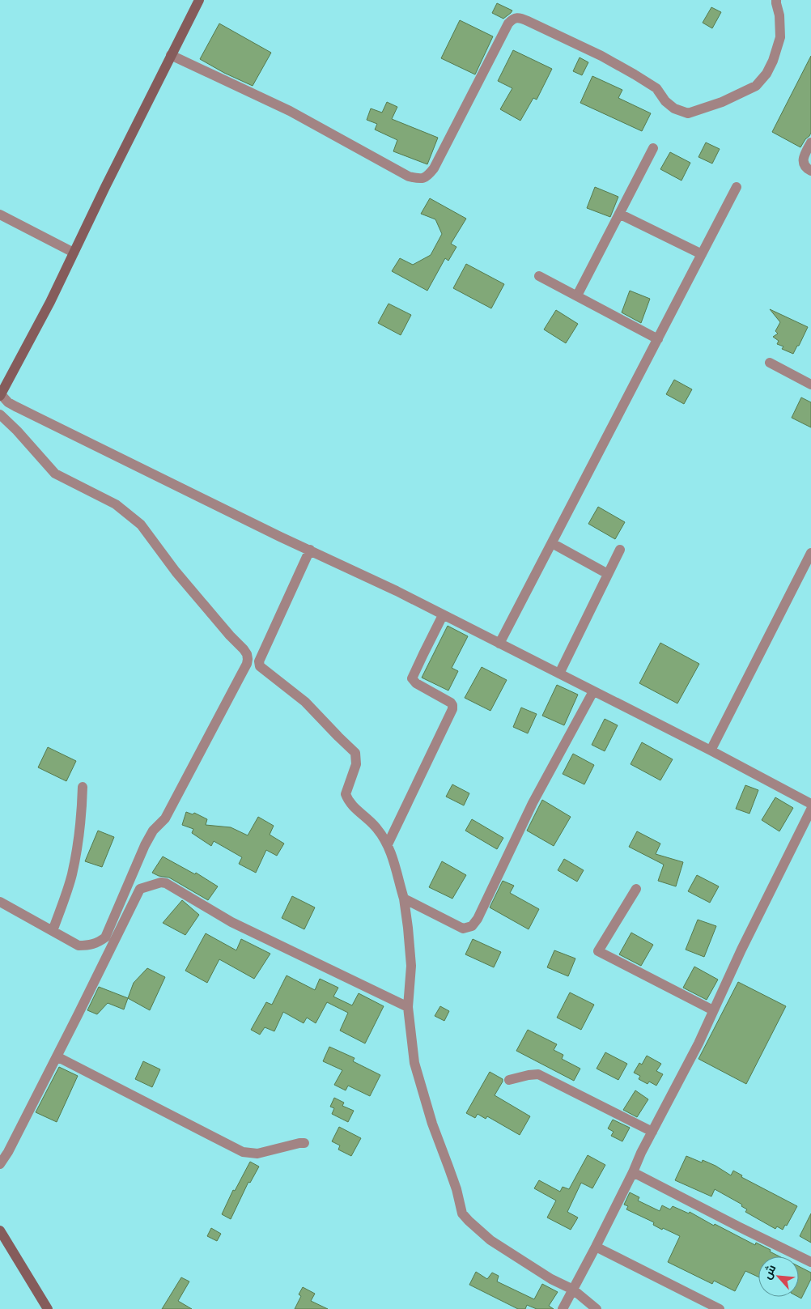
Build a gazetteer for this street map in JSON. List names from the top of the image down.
{
  "north": "top left"
}
